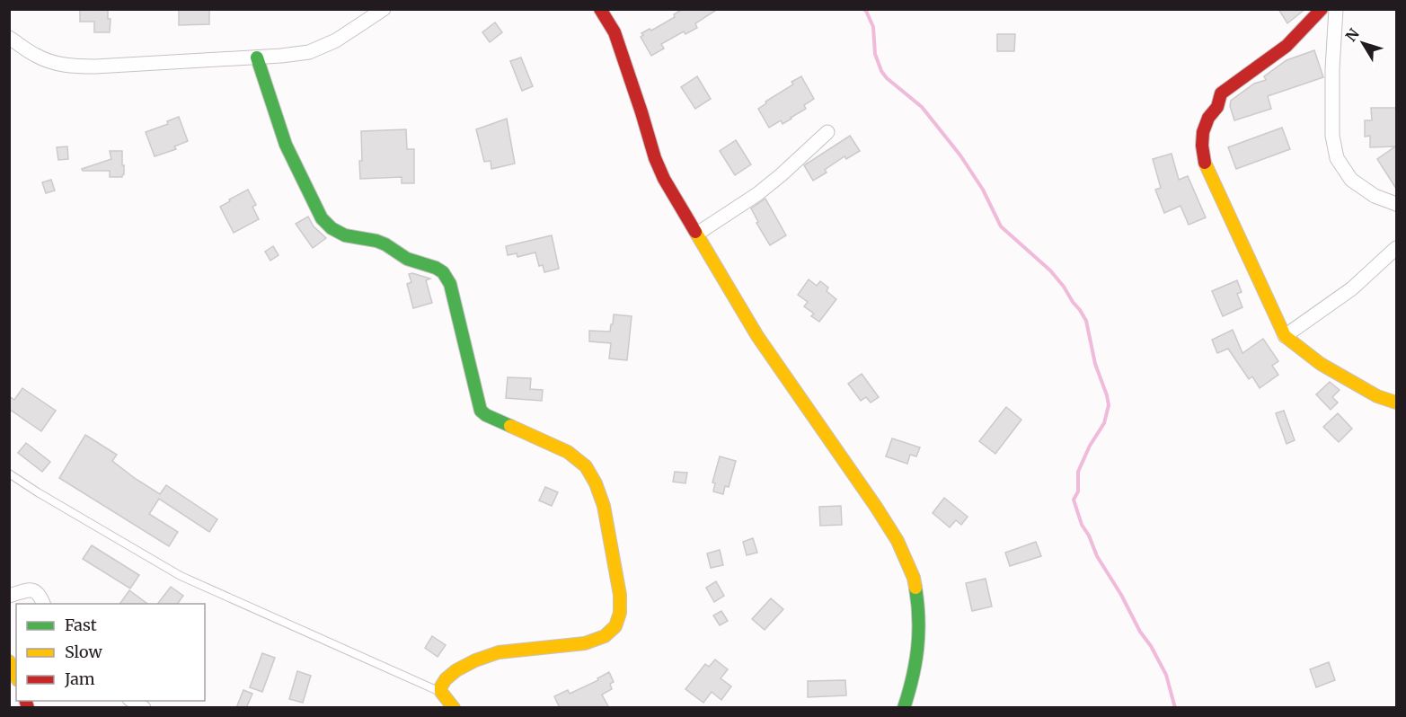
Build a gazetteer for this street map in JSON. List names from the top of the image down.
{
  "legend": ["Fast", "Slow", "Jam"],
  "north": "top left"
}
